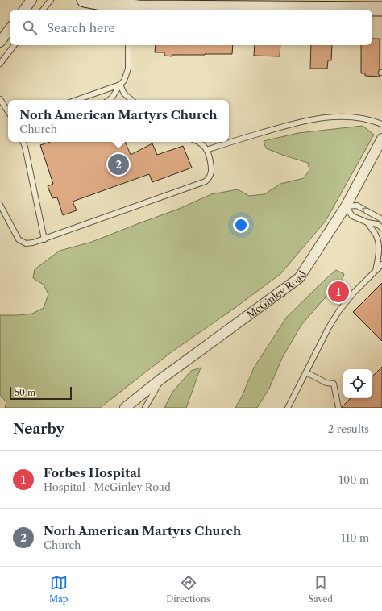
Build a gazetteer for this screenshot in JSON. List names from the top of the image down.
{
  "streets": {
    "street": ["McGinley Road"]
  },
  "scale_bar": "50 m",
  "page": {
    "search": "Search here",
    "popup": ["Norh American Martyrs Church", "Church"],
    "pins": ["2", "1"],
    "scale": "50 m",
    "heading": ["Nearby", "2 results"],
    "list": [
      {
        "mark": "1",
        "name": "Forbes Hospital",
        "note": "Hospital · McGinley Road",
        "value": "100 m"
      },
      {
        "mark": "2",
        "name": "Norh American Martyrs Church",
        "note": "Church",
        "value": "110 m"
      }
    ],
    "nav": ["Map", "Directions", "Saved"]
  }
}
